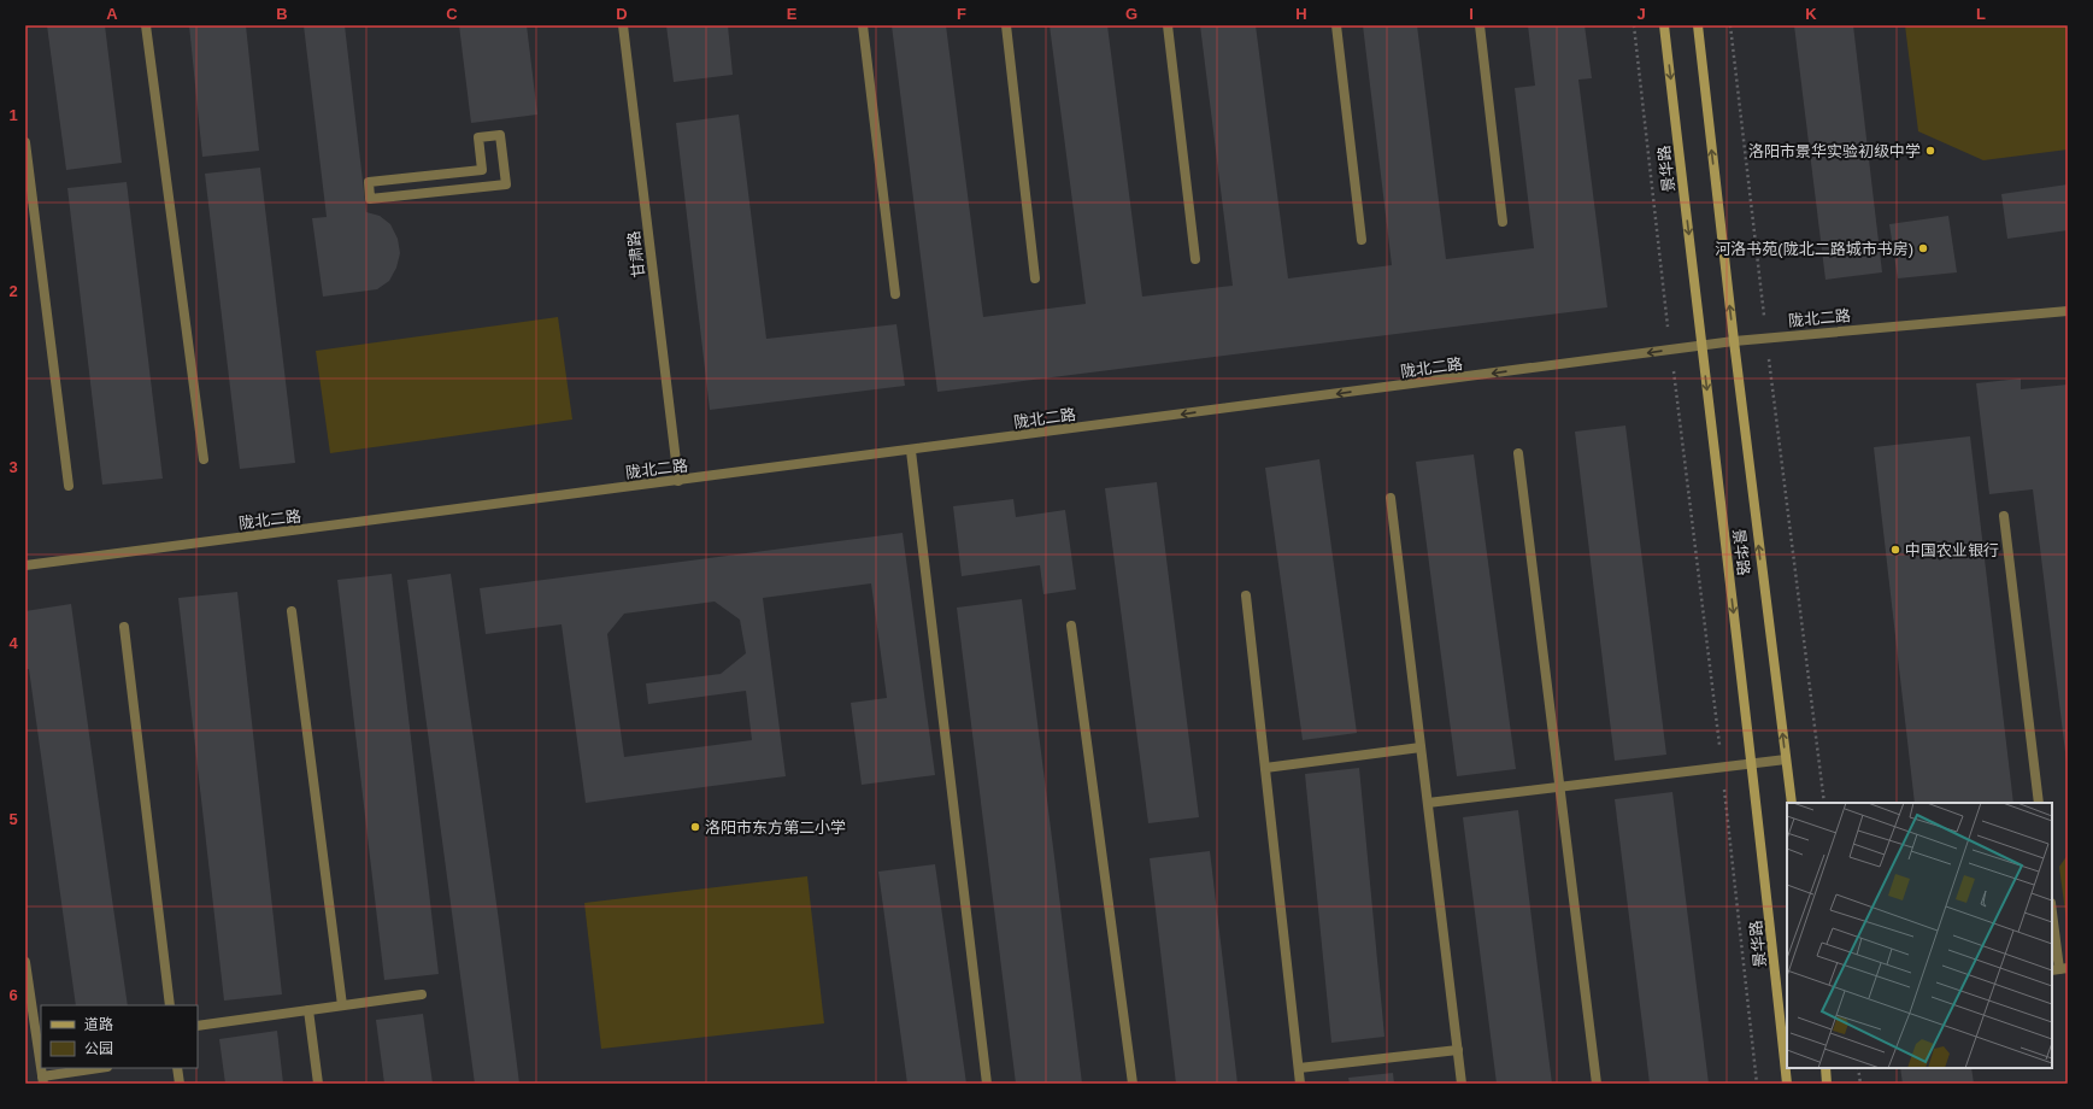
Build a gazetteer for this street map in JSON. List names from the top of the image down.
{
  "streets": {
    "main road": ["景华路"],
    "street": ["甘肃路", "陇北二路"]
  },
  "crossings": [
    ["景华路", "陇北二路"],
    ["甘肃路", "陇北二路"]
  ],
  "one_way": ["陇北二路"],
  "places": [
    "洛阳市景华实验初级中学",
    "河洛书苑(陇北二路城市书房)",
    "中国农业银行",
    "洛阳市东方第二小学"
  ],
  "legend": ["道路", "公园"],
  "grid": {
    "columns": [
      "A",
      "B",
      "C",
      "D",
      "E",
      "F",
      "G",
      "H",
      "I",
      "J",
      "K",
      "L"
    ],
    "rows": [
      "1",
      "2",
      "3",
      "4",
      "5",
      "6"
    ]
  }
}
